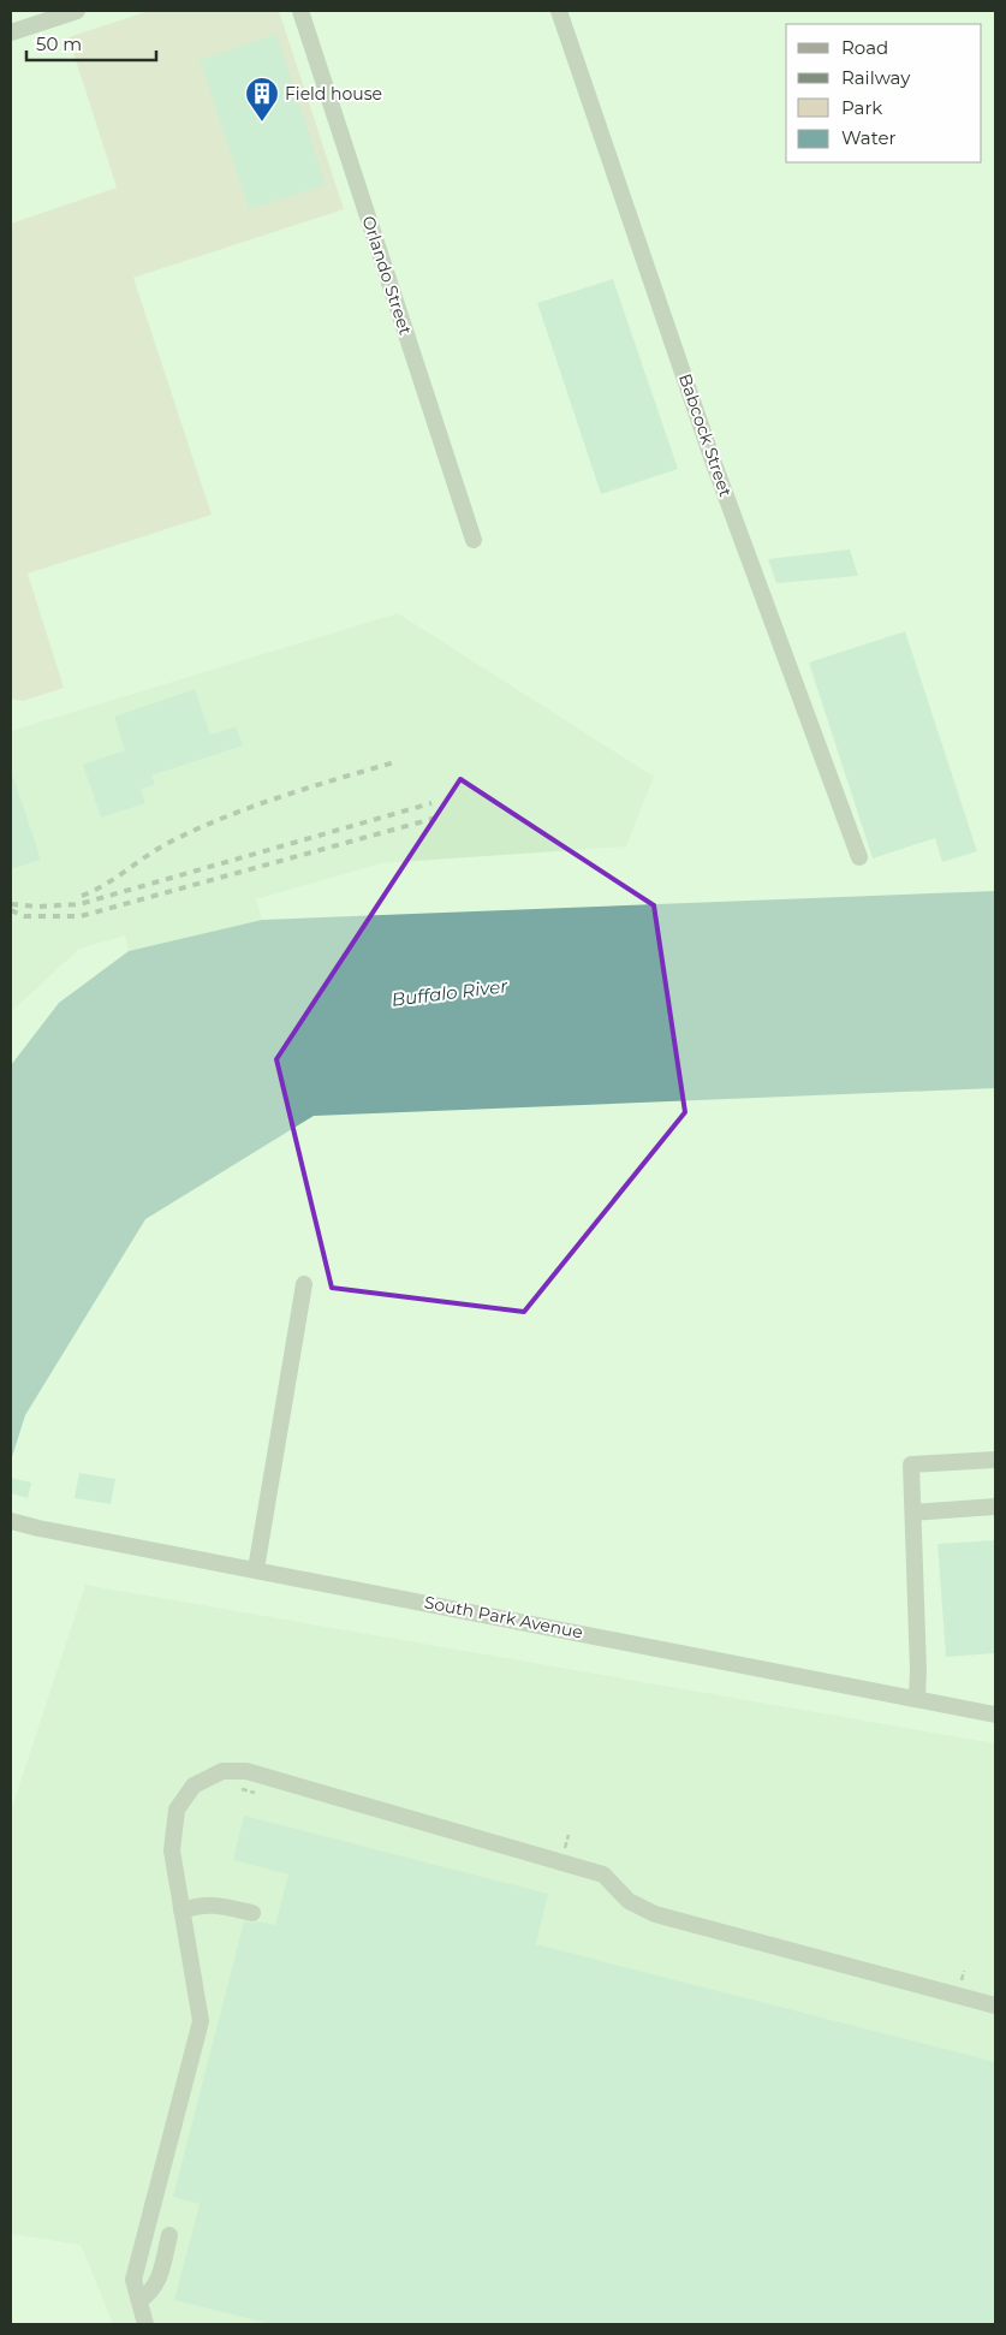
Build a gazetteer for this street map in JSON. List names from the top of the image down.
{
  "streets": {
    "street": ["Orlando Street", "Babcock Street", "South Park Avenue"]
  },
  "water": ["Buffalo River"],
  "places": {
    "building": ["Field house"]
  },
  "legend": [
    "Road",
    "Railway",
    "Park",
    "Water"
  ],
  "scale_bar": "50 m"
}
